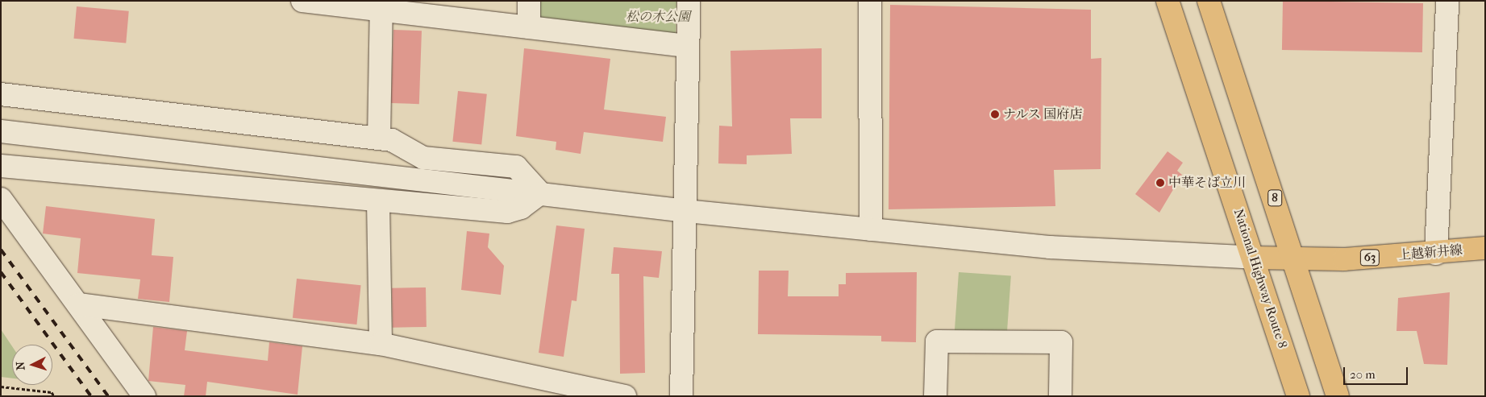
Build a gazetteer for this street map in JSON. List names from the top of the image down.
{
  "streets": {
    "main road": [
      "8",
      "上越新井線",
      "63",
      "National Highway Route 8"
    ]
  },
  "crossings": [
    ["8", "上越新井線"],
    ["上越新井線", "National Highway Route 8"]
  ],
  "parks": ["松の木公園"],
  "places": ["ナルス 国府店", "中華そば立川"],
  "scale_bar": "20 m",
  "north": "left"
}
